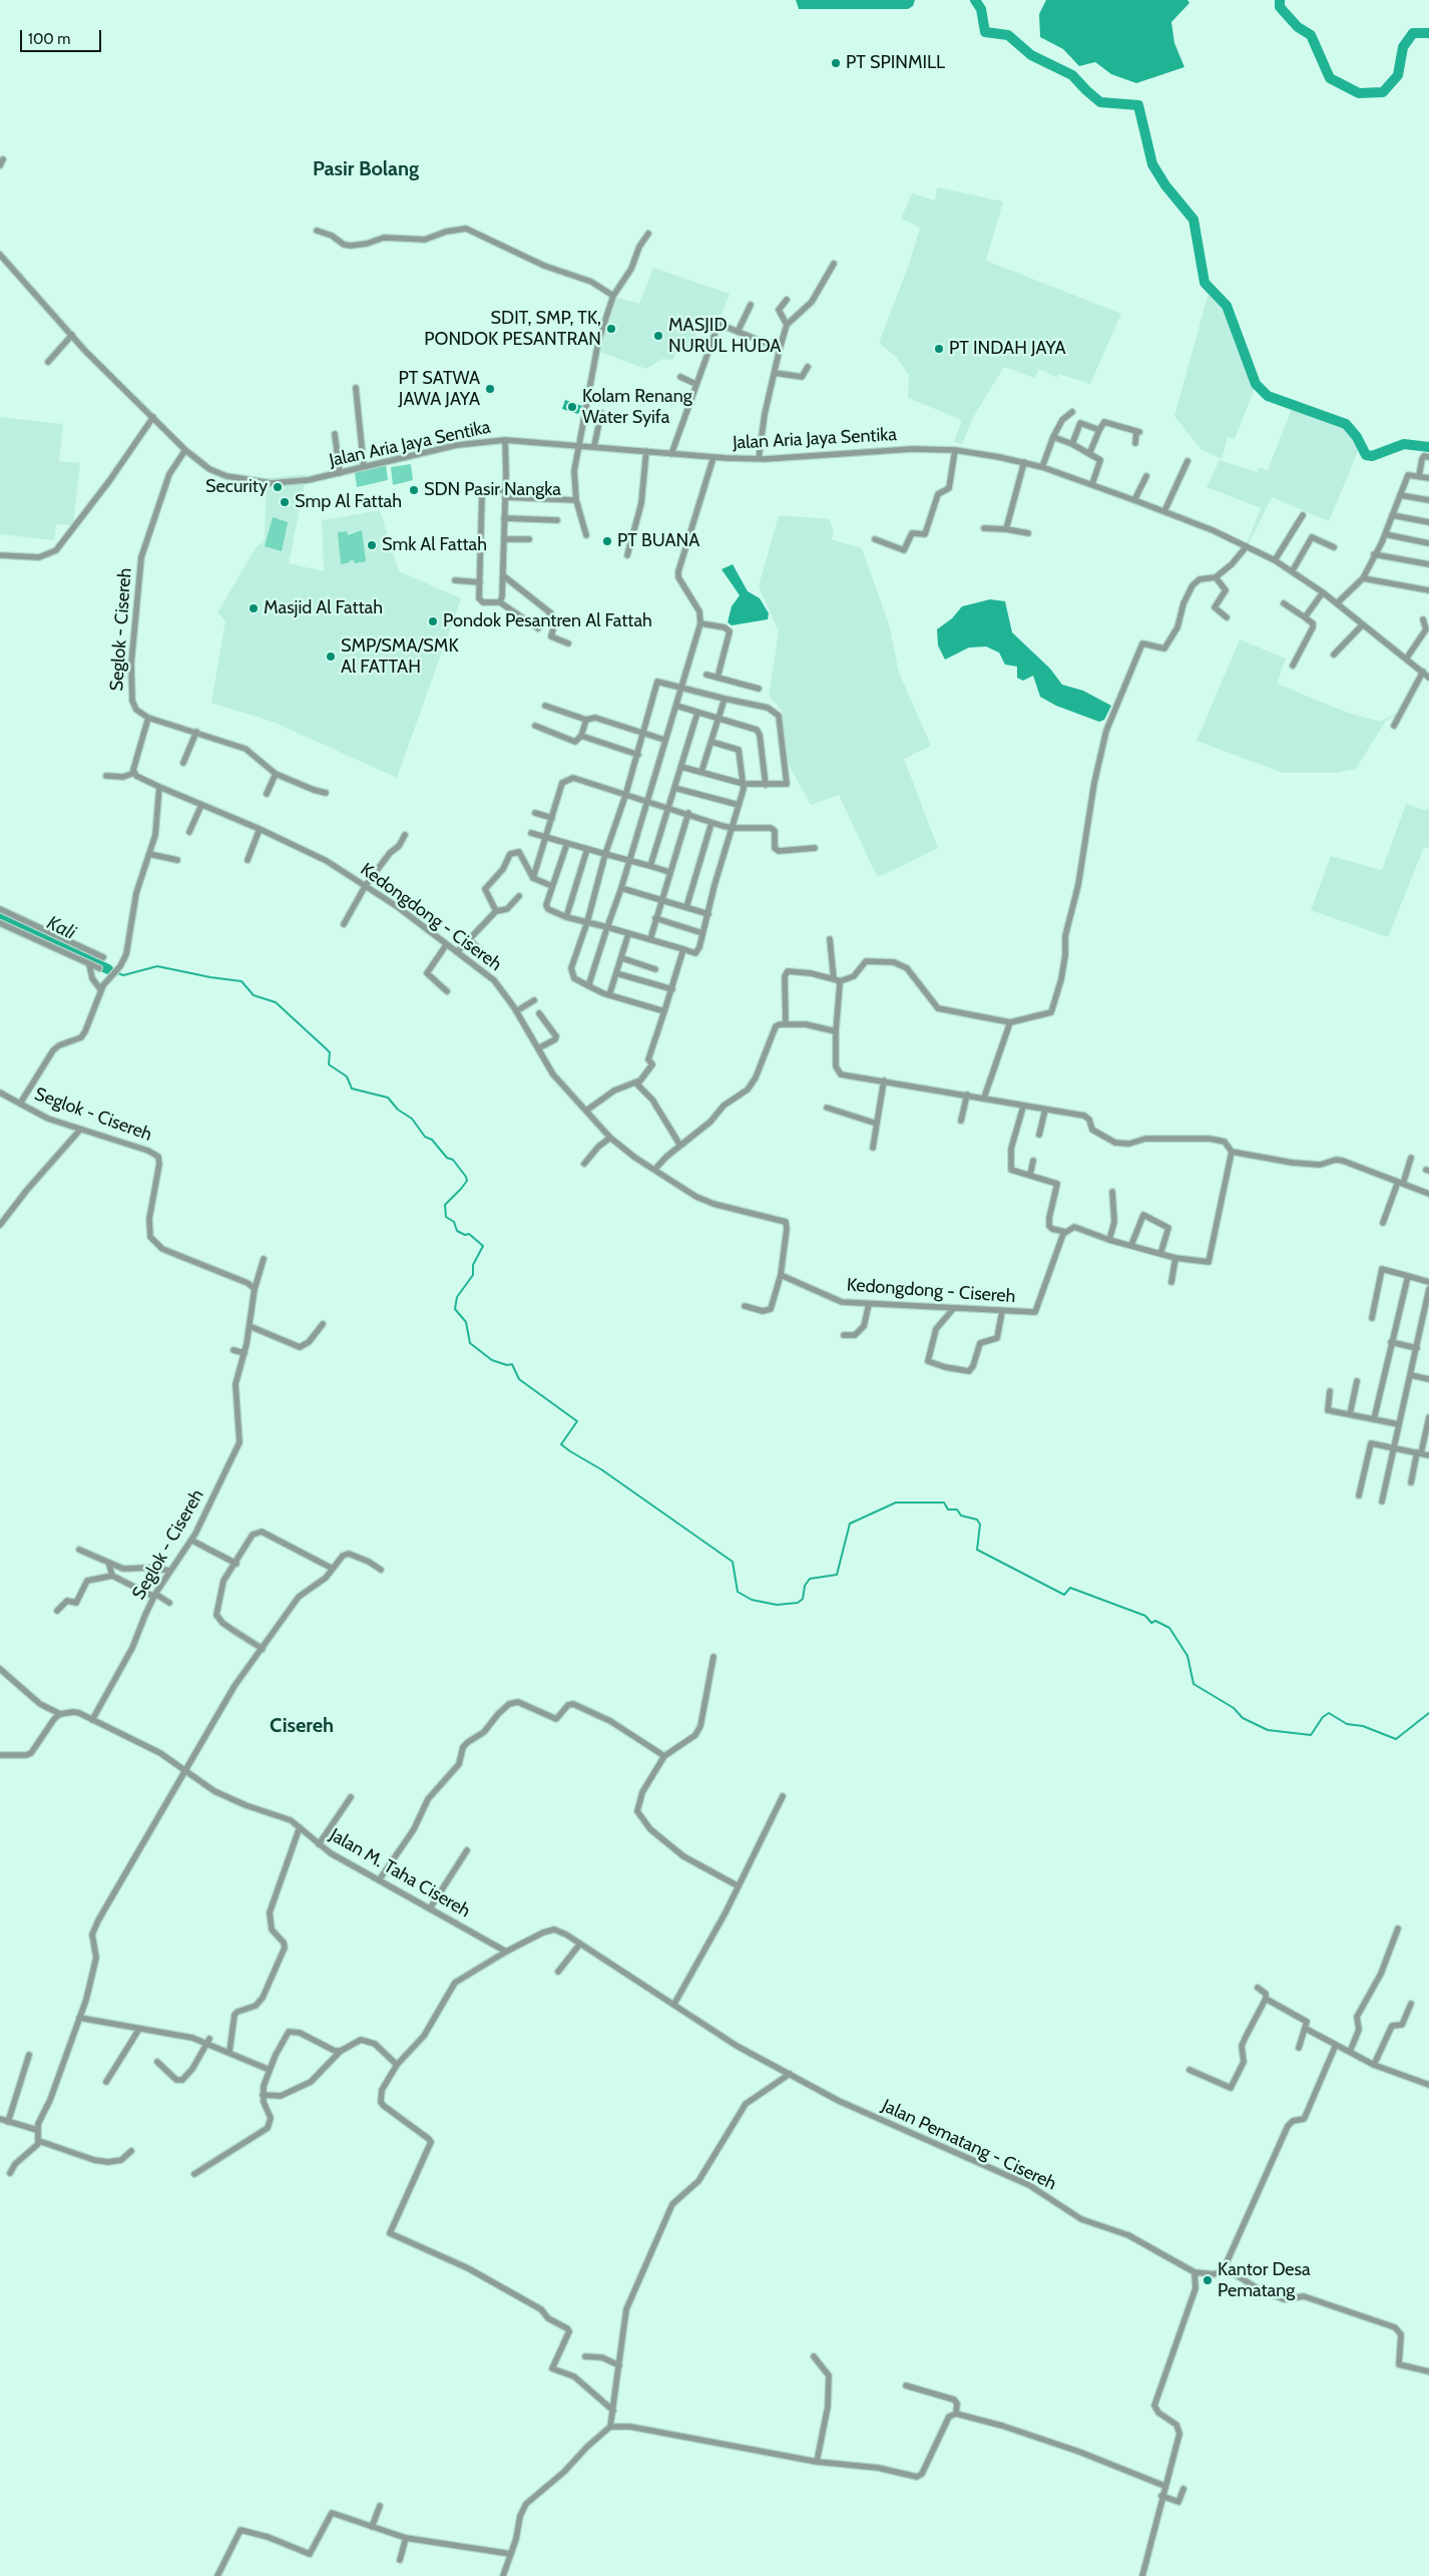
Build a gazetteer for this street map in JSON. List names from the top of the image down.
{
  "streets": {
    "street": [
      "Jalan Aria Jaya Sentika",
      "Seglok - Cisereh",
      "Kedongdong - Cisereh",
      "Jalan M. Taha Cisereh",
      "Jalan Pematang - Cisereh"
    ]
  },
  "crossings": [
    ["Jalan Aria Jaya Sentika", "Seglok - Cisereh"],
    ["Seglok - Cisereh", "Kedongdong - Cisereh"],
    ["Seglok - Cisereh", "Jalan M. Taha Cisereh"]
  ],
  "districts": ["Pasir Bolang", "Cisereh"],
  "water": ["Kali"],
  "places": [
    "PT SPINMILL",
    "SDIT, SMP, TK, PONDOK PESANTRAN",
    "MASJID NURUL HUDA",
    "PT INDAH JAYA",
    "PT SATWA JAWA JAYA",
    "Kolam Renang Water Syifa",
    "Security",
    "SDN Pasir Nangka",
    "Smp Al Fattah",
    "PT BUANA",
    "Smk Al Fattah",
    "Masjid Al Fattah",
    "Pondok Pesantren Al Fattah",
    "SMP/SMA/SMK Al FATTAH",
    "Kantor Desa Pematang"
  ],
  "scale_bar": "100 m"
}
